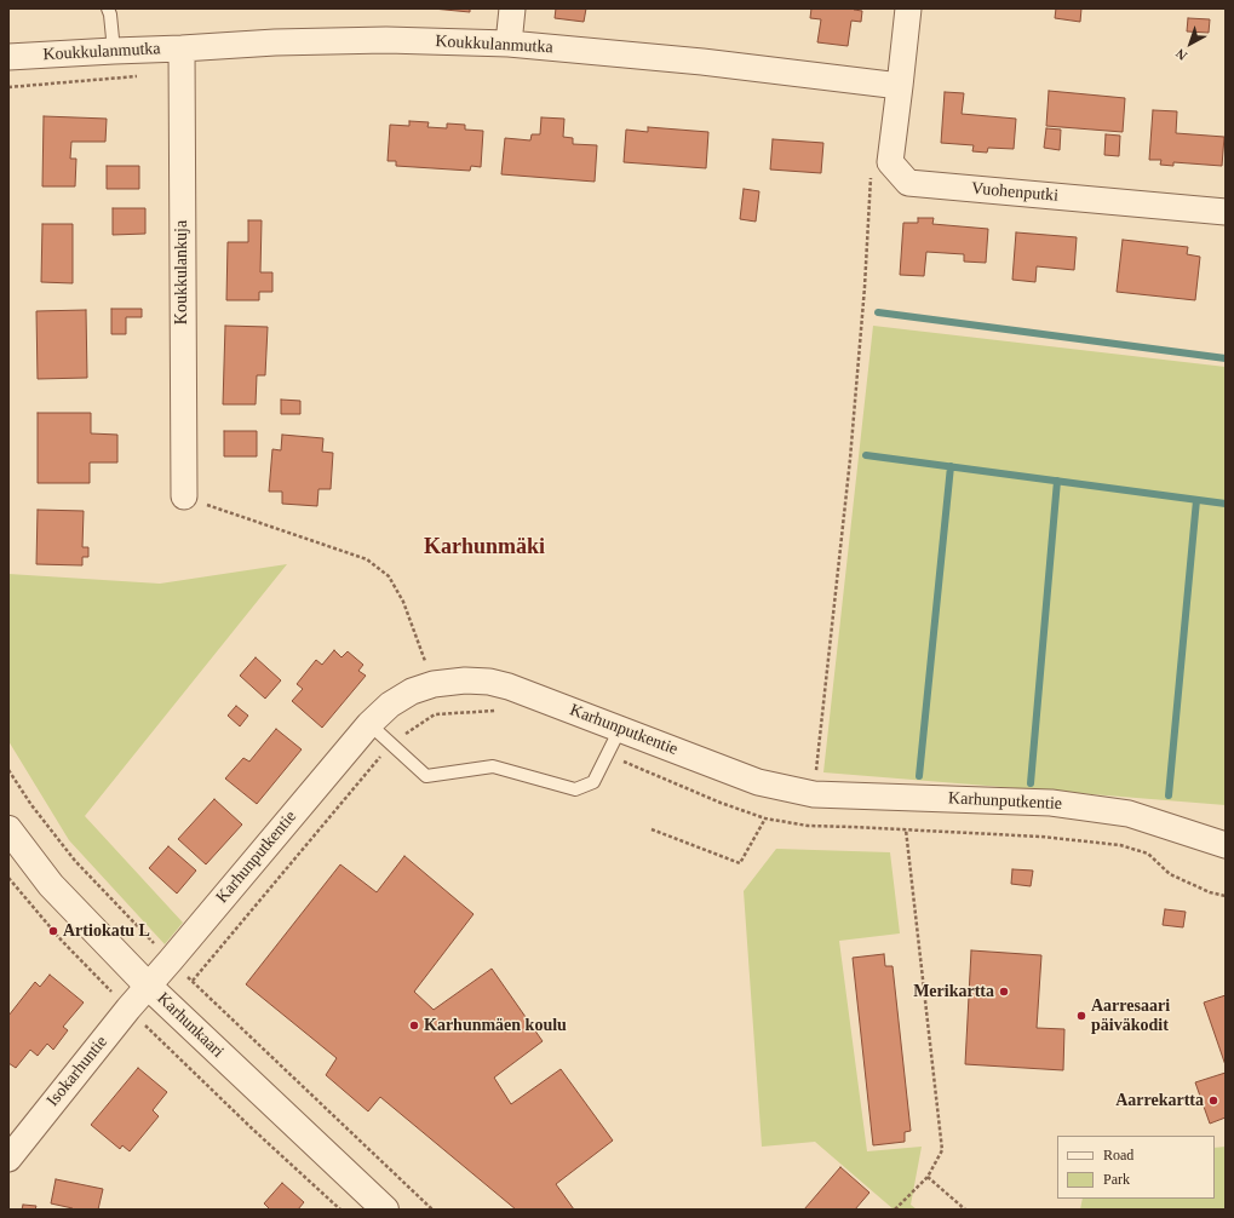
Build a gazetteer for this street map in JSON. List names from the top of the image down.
{
  "streets": {
    "street": [
      "Koukkulanmutka",
      "Vuohenputki",
      "Koukkulankuja",
      "Karhunputkentie",
      "Karhunkaari",
      "Isokarhuntie"
    ]
  },
  "crossings": [
    ["Koukkulanmutka", "Vuohenputki"],
    ["Koukkulanmutka", "Koukkulankuja"],
    ["Karhunputkentie", "Karhunkaari"],
    ["Karhunputkentie", "Isokarhuntie"],
    ["Karhunkaari", "Isokarhuntie"]
  ],
  "districts": ["Karhunmäki"],
  "places": [
    "Artiokatu L",
    "Merikartta",
    "Aarresaari päiväkodit",
    "Karhunmäen koulu",
    "Aarrekartta"
  ],
  "legend": ["Road", "Park"],
  "north": "bottom left"
}
